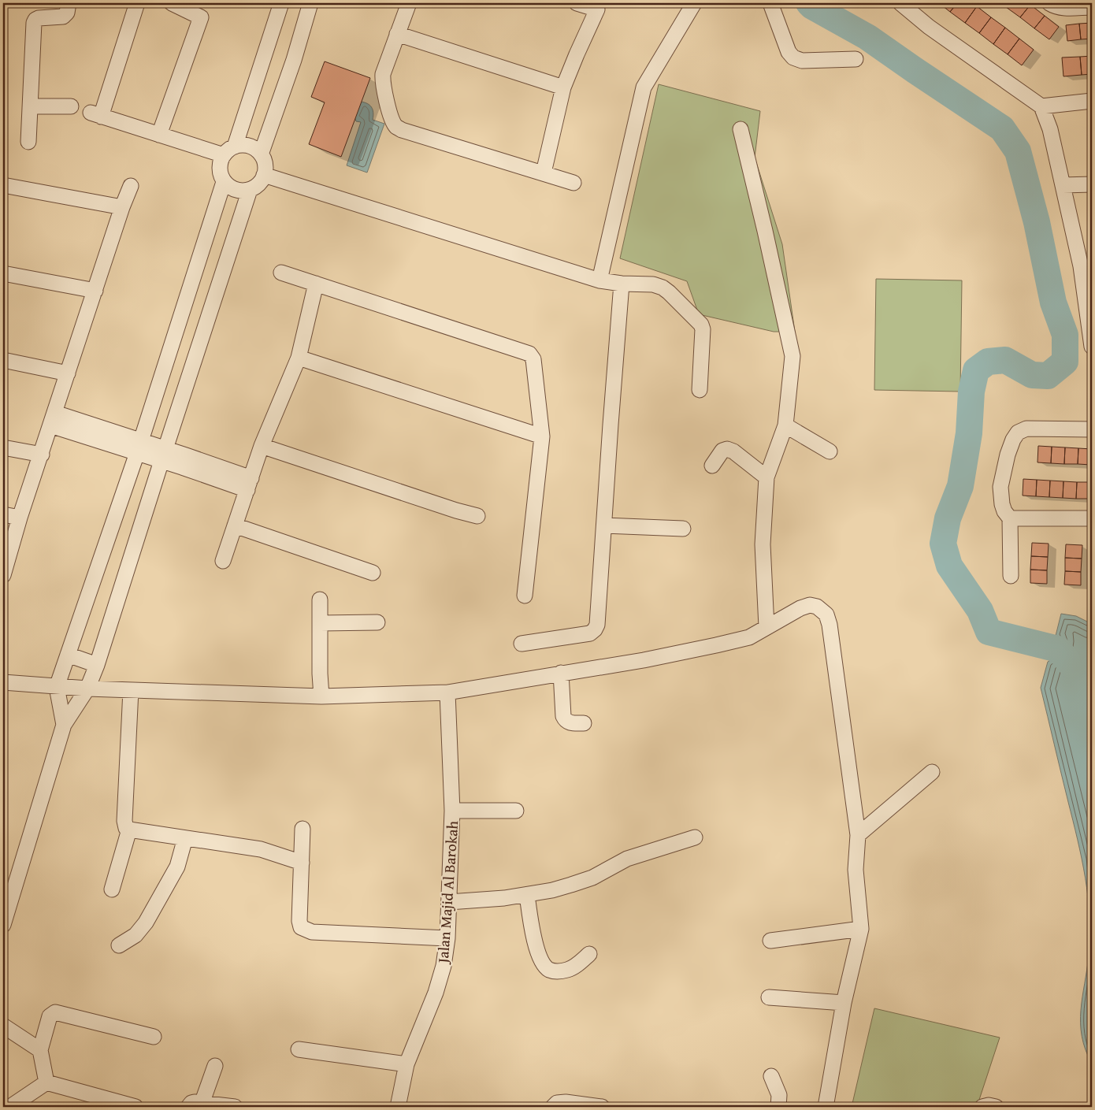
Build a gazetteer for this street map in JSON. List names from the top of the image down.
{
  "streets": {
    "street": ["Jalan Majid Al Barokah"]
  }
}
